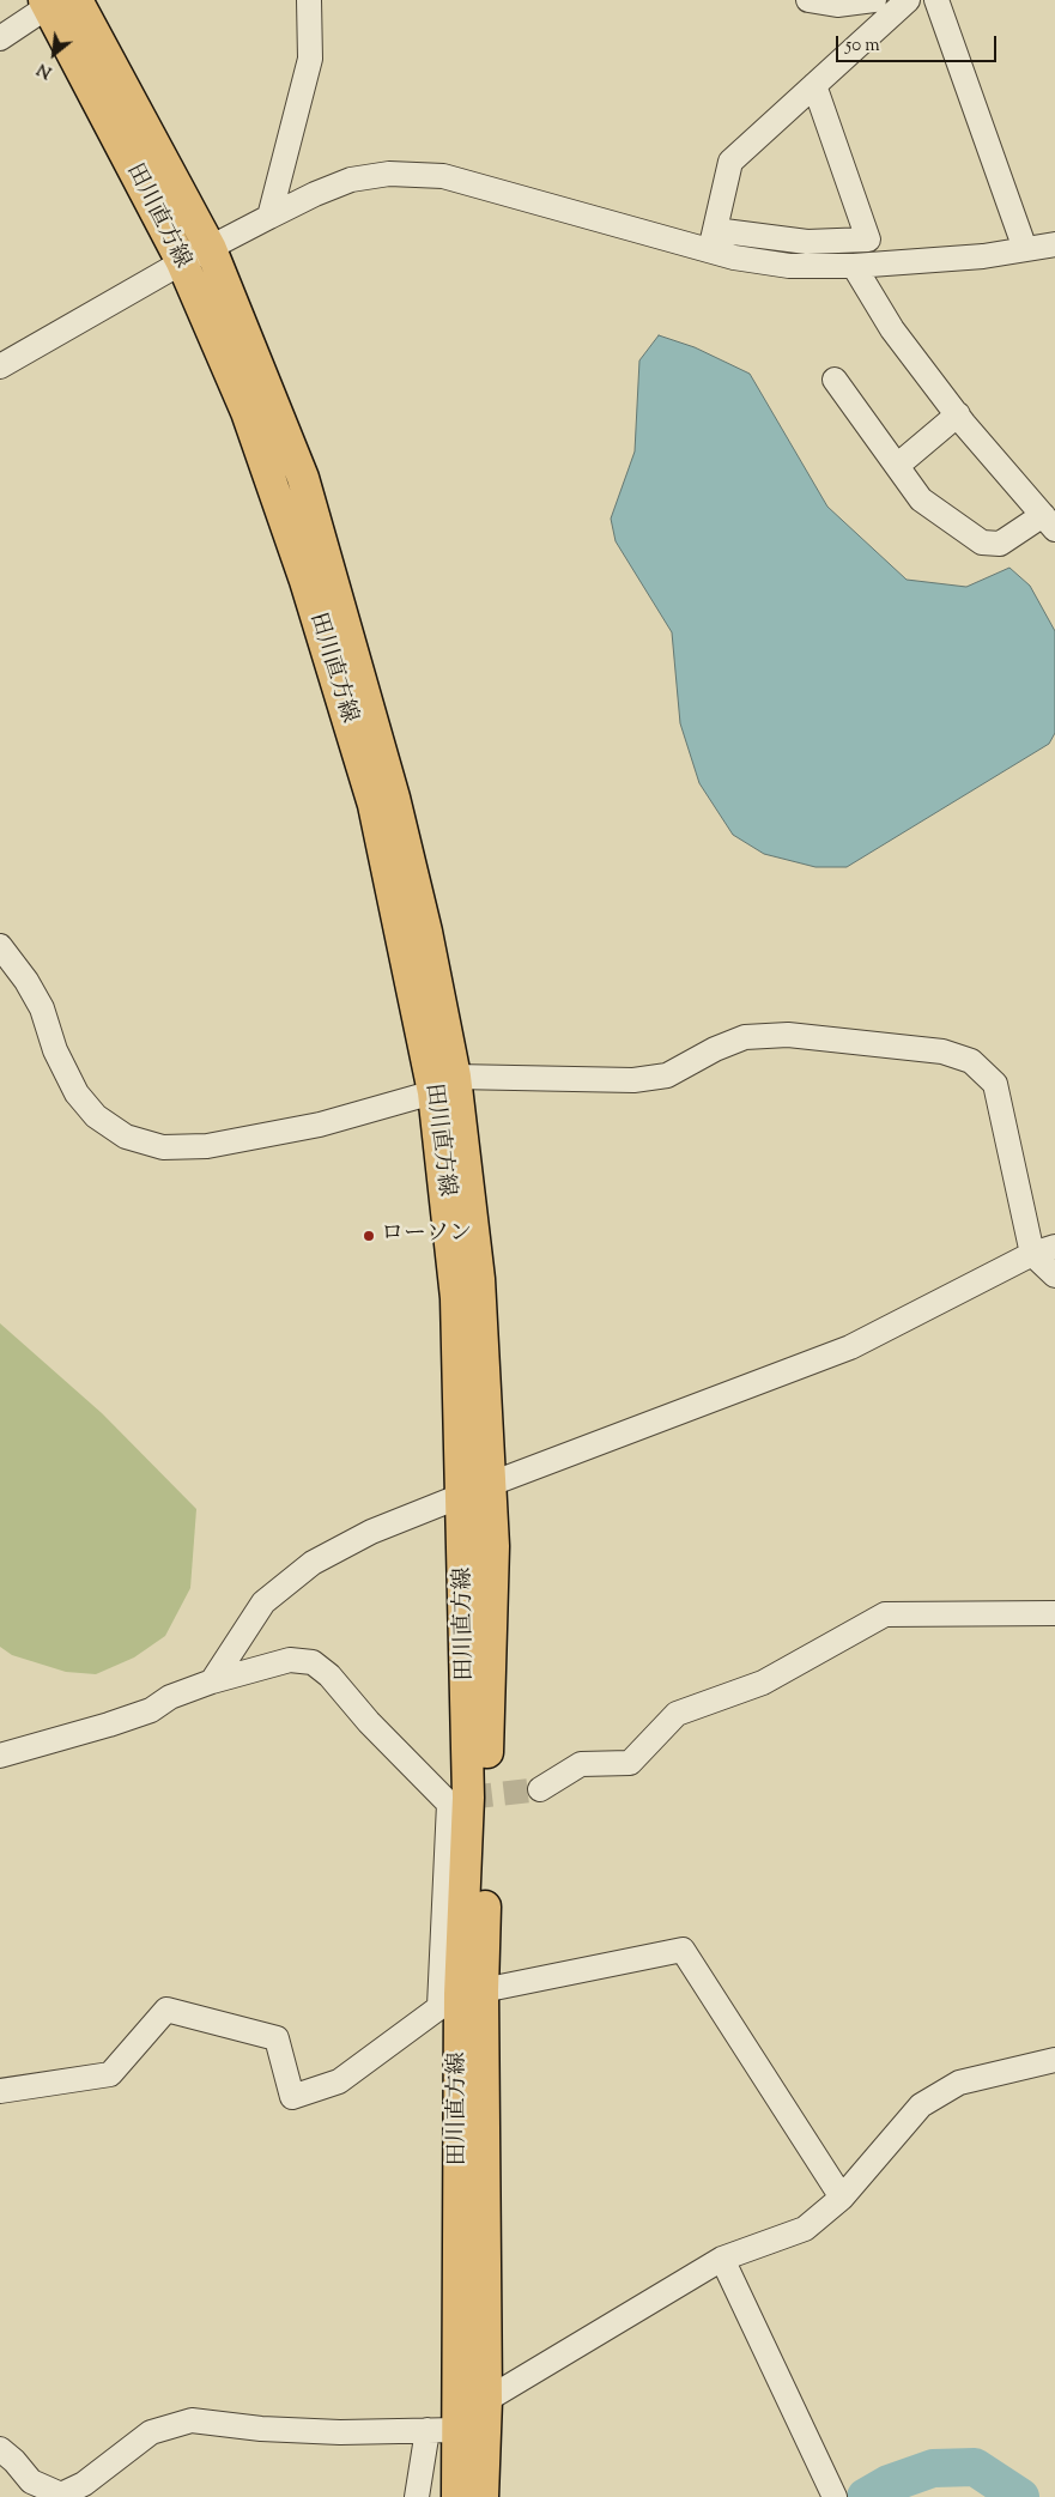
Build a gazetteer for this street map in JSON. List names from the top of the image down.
{
  "streets": {
    "main road": ["田川直方線"]
  },
  "places": ["ローソン"],
  "scale_bar": "50 m",
  "north": "bottom left"
}
